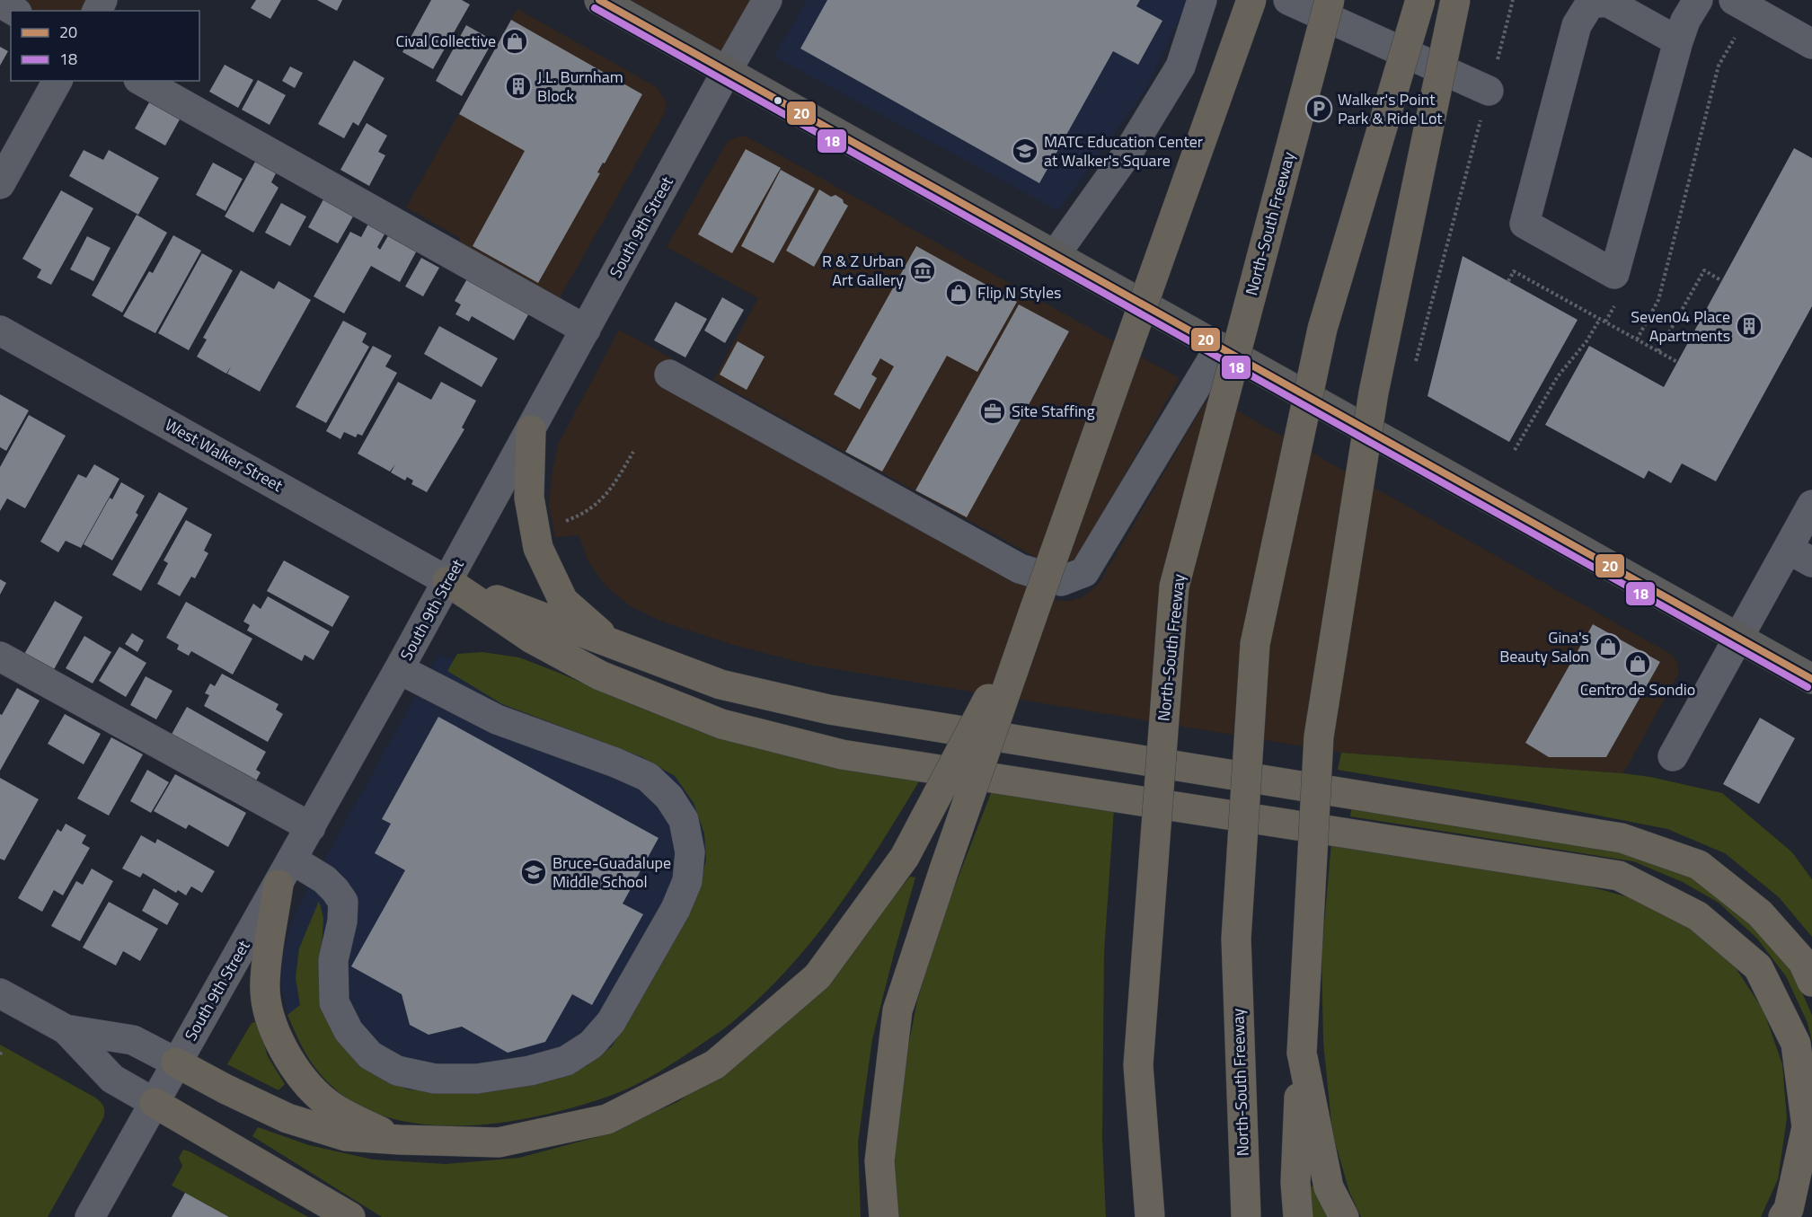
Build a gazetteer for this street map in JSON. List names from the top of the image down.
{
  "streets": {
    "highway": ["North-South Freeway"],
    "street": ["South 9th Street", "West Walker Street"]
  },
  "crossings": [
    ["South 9th Street", "West Walker Street"]
  ],
  "places": {
    "shop": [
      "Cival Collective",
      "Flip N Styles",
      "Gina's Beauty Salon",
      "Centro de Sondio"
    ],
    "building": ["J.L. Burnham Block", "Seven04 Place Apartments"],
    "parking": ["Walker's Point Park & Ride Lot"],
    "school or university": ["MATC Education Center at Walker's Square", "Bruce-Guadalupe Middle School"],
    "museum": ["R & Z Urban Art Gallery"],
    "office": ["Site Staffing"]
  },
  "lines": ["transit line 20", "transit line 18"],
  "legend": ["20", "18"]
}
